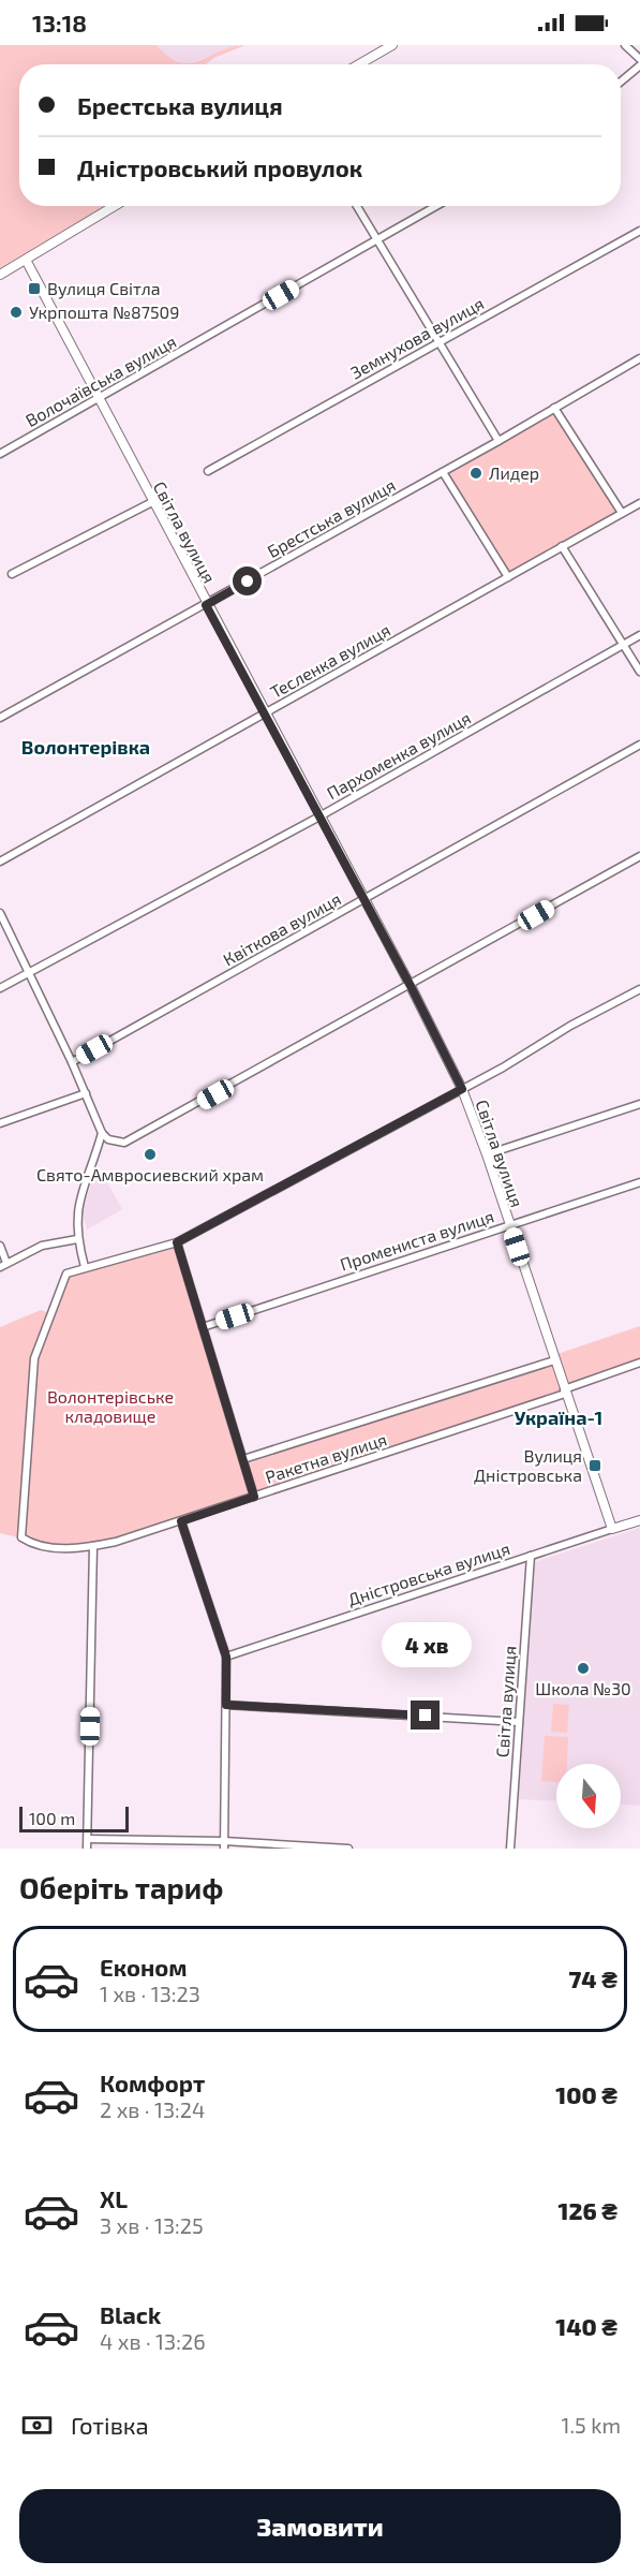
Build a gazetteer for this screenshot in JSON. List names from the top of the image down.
{
  "streets": {
    "street": [
      "Земнухова вулиця",
      "Волочаївська вулиця",
      "Брестська вулиця",
      "Світла вулиця",
      "Тесленка вулиця",
      "Пархоменка вулиця",
      "Квіткова вулиця",
      "Промениста вулиця",
      "Ракетна вулиця",
      "Дністровська вулиця"
    ]
  },
  "crossings": [
    ["Волочаївська вулиця", "Світла вулиця"],
    ["Брестська вулиця", "Світла вулиця"],
    ["Світла вулиця", "Тесленка вулиця"],
    ["Світла вулиця", "Пархоменка вулиця"],
    ["Світла вулиця", "Квіткова вулиця"],
    ["Світла вулиця", "Промениста вулиця"],
    ["Світла вулиця", "Ракетна вулиця"],
    ["Світла вулиця", "Дністровська вулиця"]
  ],
  "districts": ["Волонтерівка", "Україна-1"],
  "parks": ["Волонтерівське кладовище"],
  "places": {
    "transit": ["Вулиця Світла", "Вулиця Дністровська"],
    "other": [
      "Укрпошта №87509",
      "Лидер",
      "Свято-Амвросиевский храм",
      "Школа №30"
    ]
  },
  "scale_bar": "100 m",
  "north": "bottom",
  "page": {
    "status": "13:18",
    "banner": ["Брестська вулиця", "Дністровський провулок"],
    "bubble": "4 хв",
    "scale": "100 m",
    "heading": "Оберіть тариф",
    "list": [
      {
        "name": "Економ",
        "note": "1 хв · 13:23",
        "value": "74 ₴"
      },
      {
        "name": "Комфорт",
        "note": "2 хв · 13:24",
        "value": "100 ₴"
      },
      {
        "name": "XL",
        "note": "3 хв · 13:25",
        "value": "126 ₴"
      },
      {
        "name": "Black",
        "note": "4 хв · 13:26",
        "value": "140 ₴"
      }
    ],
    "pay": ["Готівка", "1.5 km"],
    "buttons": "Замовити"
  }
}
